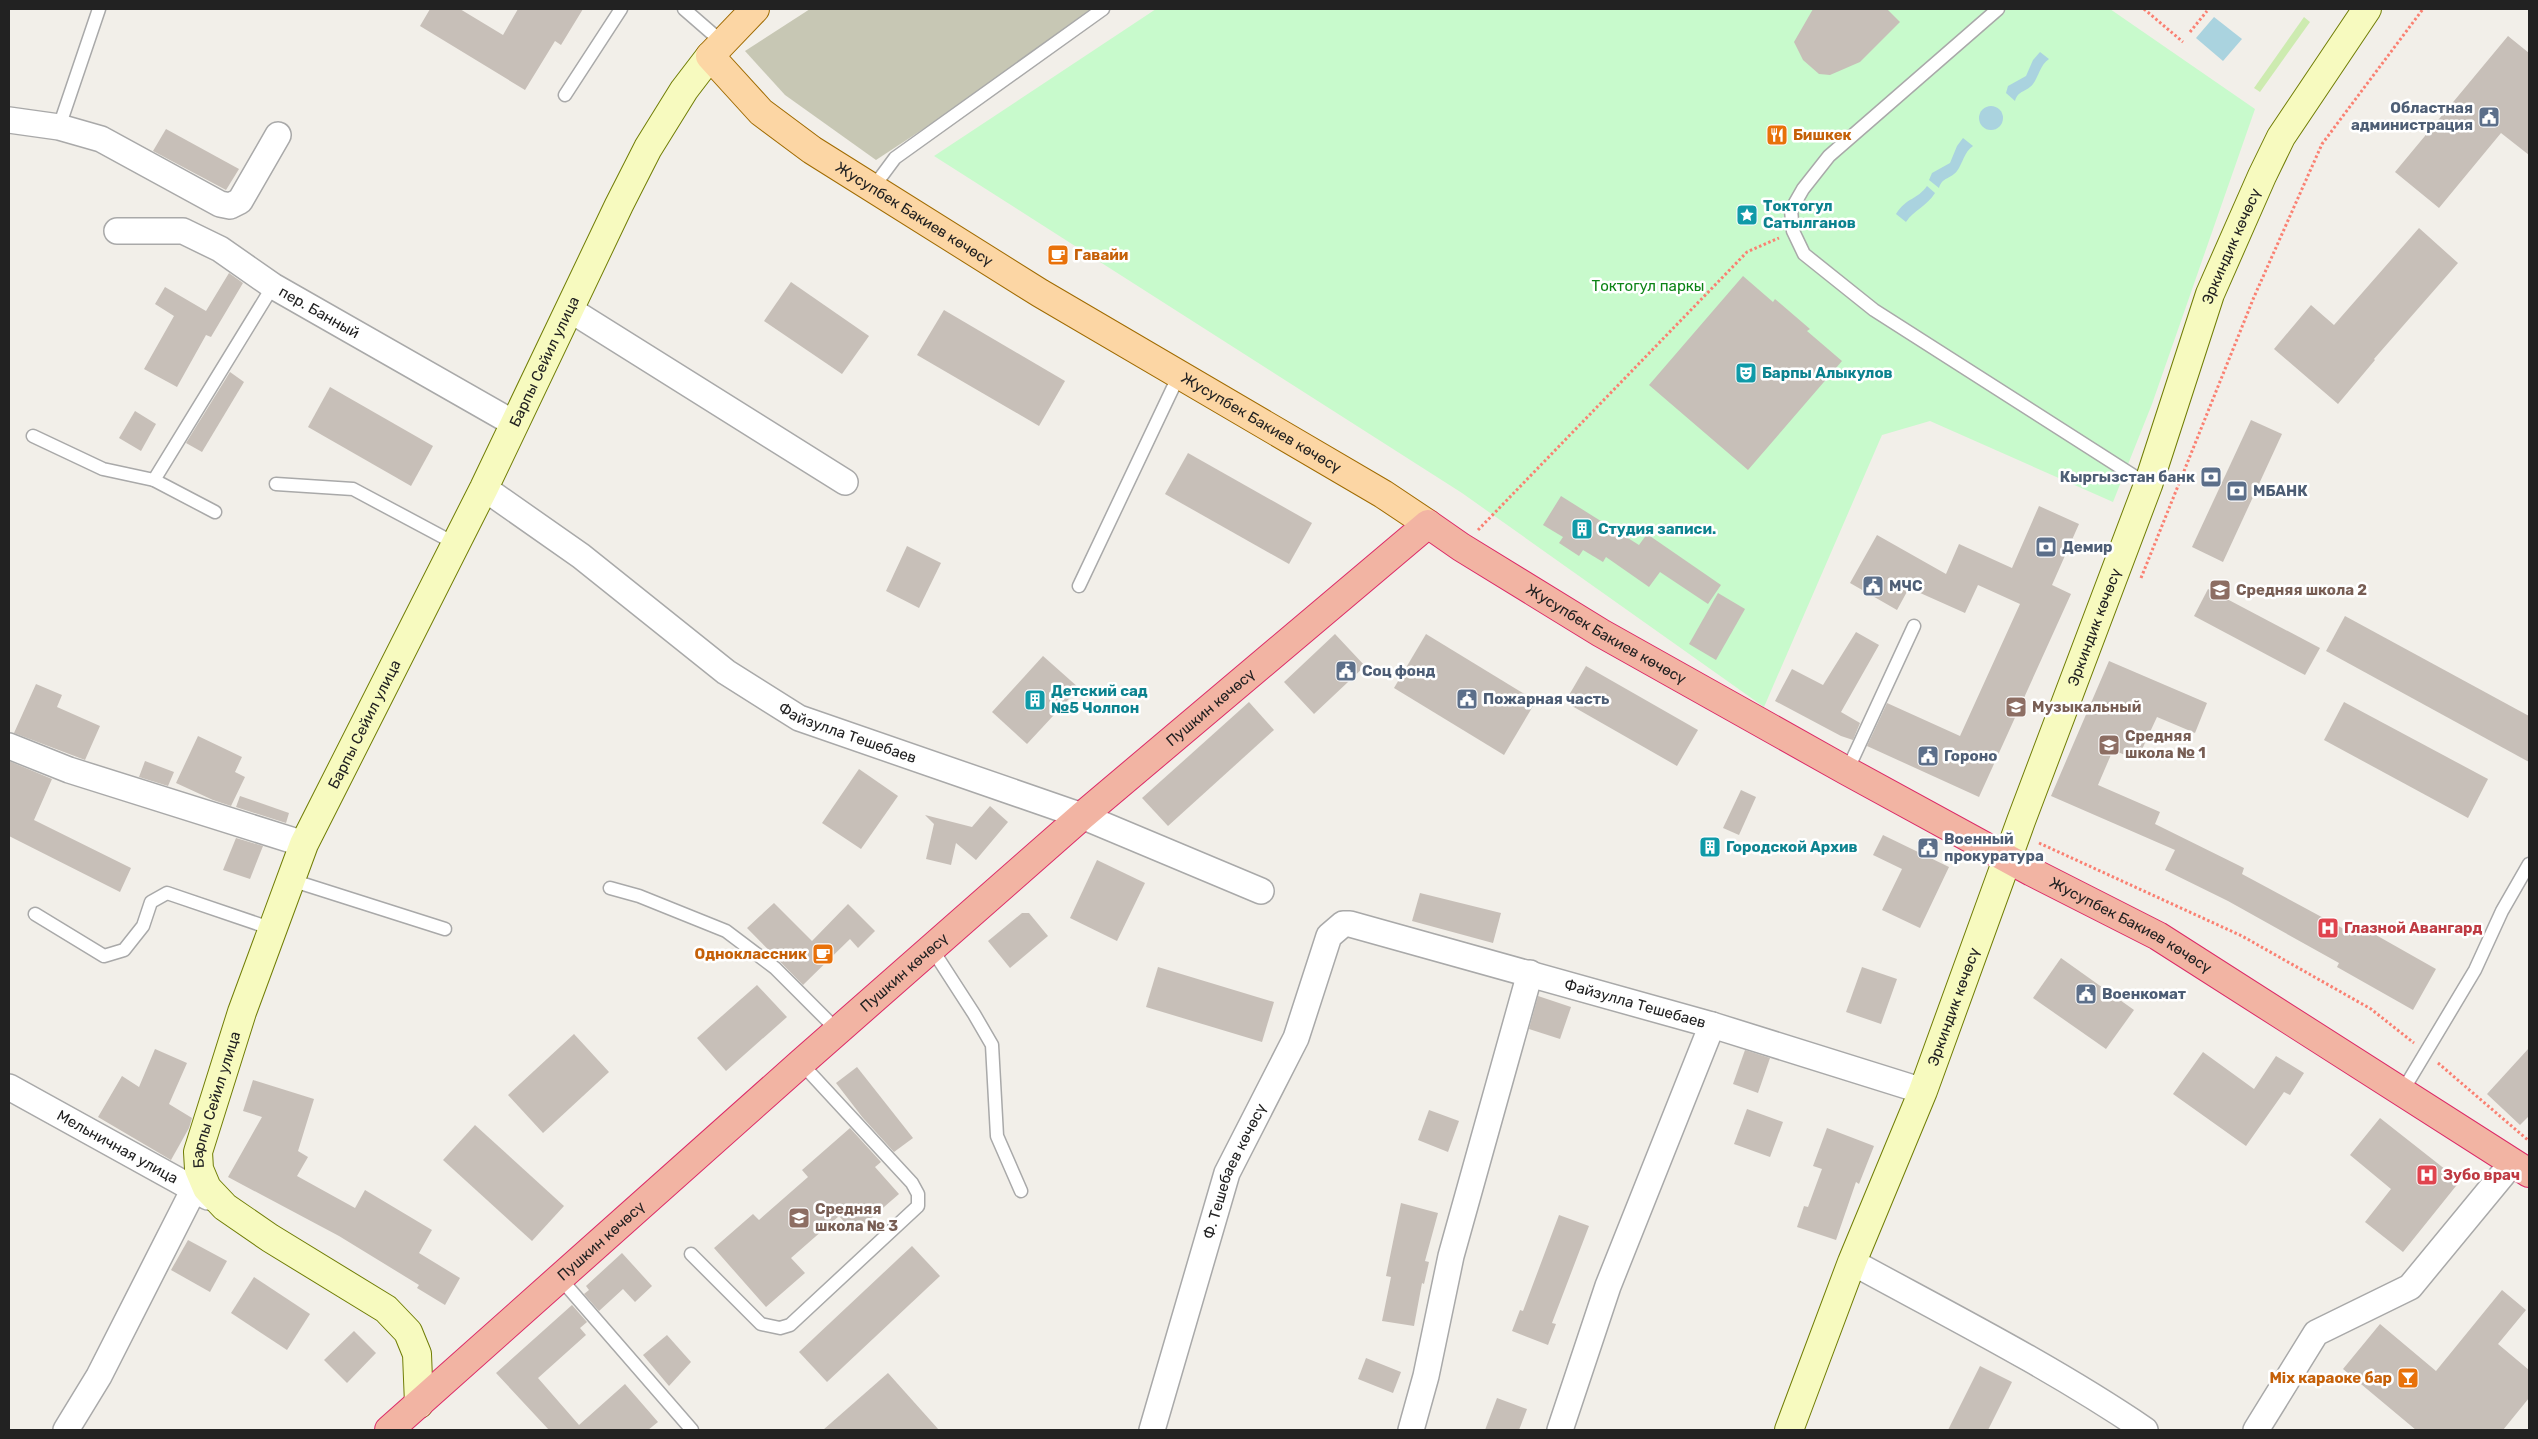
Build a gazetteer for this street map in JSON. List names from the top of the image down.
{
  "streets": {
    "highway": ["Жусупбек Бакиев көчөсү", "Пушкин көчөсү"],
    "main road": ["Эркиндик көчөсү", "Барпы Сейил улица"],
    "street": [
      "пер. Банный",
      "Файзулла Тешебаев",
      "Мельничная улица",
      "Ф. Тешебаев көчөсү"
    ]
  },
  "crossings": [
    ["Жусупбек Бакиев көчөсү", "Эркиндик көчөсү"],
    ["Жусупбек Бакиев көчөсү", "Барпы Сейил улица"],
    ["Жусупбек Бакиев көчөсү", "Пушкин көчөсү"],
    ["Эркиндик көчөсү", "Файзулла Тешебаев"],
    ["пер. Банный", "Барпы Сейил улица"],
    ["Барпы Сейил улица", "Пушкин көчөсү"],
    ["Барпы Сейил улица", "Файзулла Тешебаев"],
    ["Барпы Сейил улица", "Мельничная улица"],
    ["Пушкин көчөсү", "Файзулла Тешебаев"],
    ["Файзулла Тешебаев", "Ф. Тешебаев көчөсү"]
  ],
  "parks": ["Токтогул паркы"],
  "places": {
    "public building": [
      "Областная администрация",
      "МЧС",
      "Соц фонд",
      "Пожарная часть",
      "Гороно",
      "Военный прокуратура",
      "Военкомат"
    ],
    "restaurant": ["Бишкек"],
    "place": ["Токтогул Сатылганов"],
    "cafe": ["Гавайи", "Одноклассник"],
    "theatre": ["Барпы Алыкулов"],
    "bank": ["Кыргызстан банк", "МБАНК", "Демир"],
    "building": ["Студия записи.", "Детский сад №5 Чолпон", "Городской Архив"],
    "school or university": [
      "Средняя школа 2",
      "Музыкальный",
      "Средняя школа № 1",
      "Средняя школа № 3"
    ],
    "hospital": ["Глазной Авангард", "Зубо врач"],
    "bar": ["Mix караоке бар"]
  }
}
